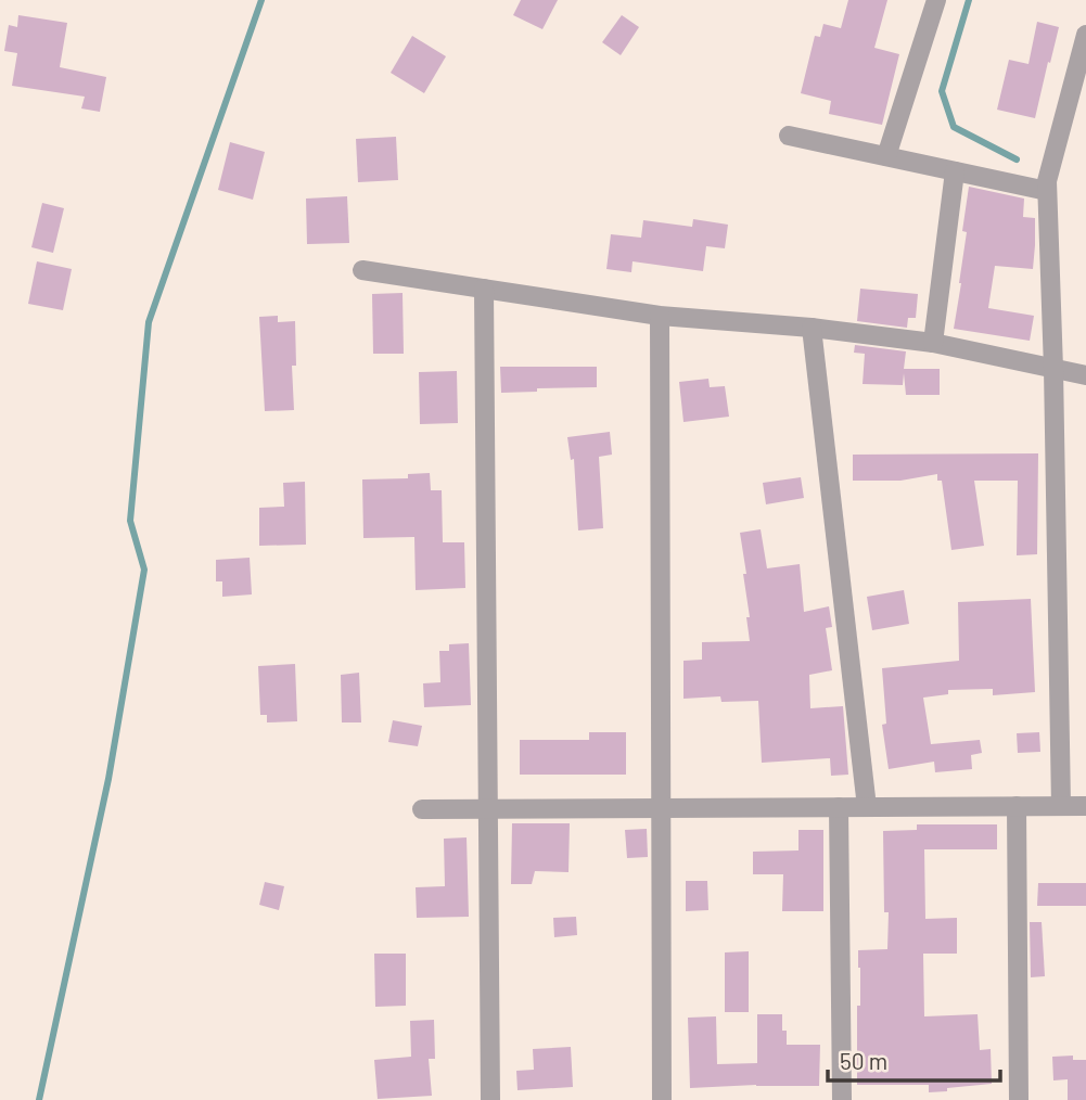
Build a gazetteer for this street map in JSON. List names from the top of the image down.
{
  "scale_bar": "50 m"
}
